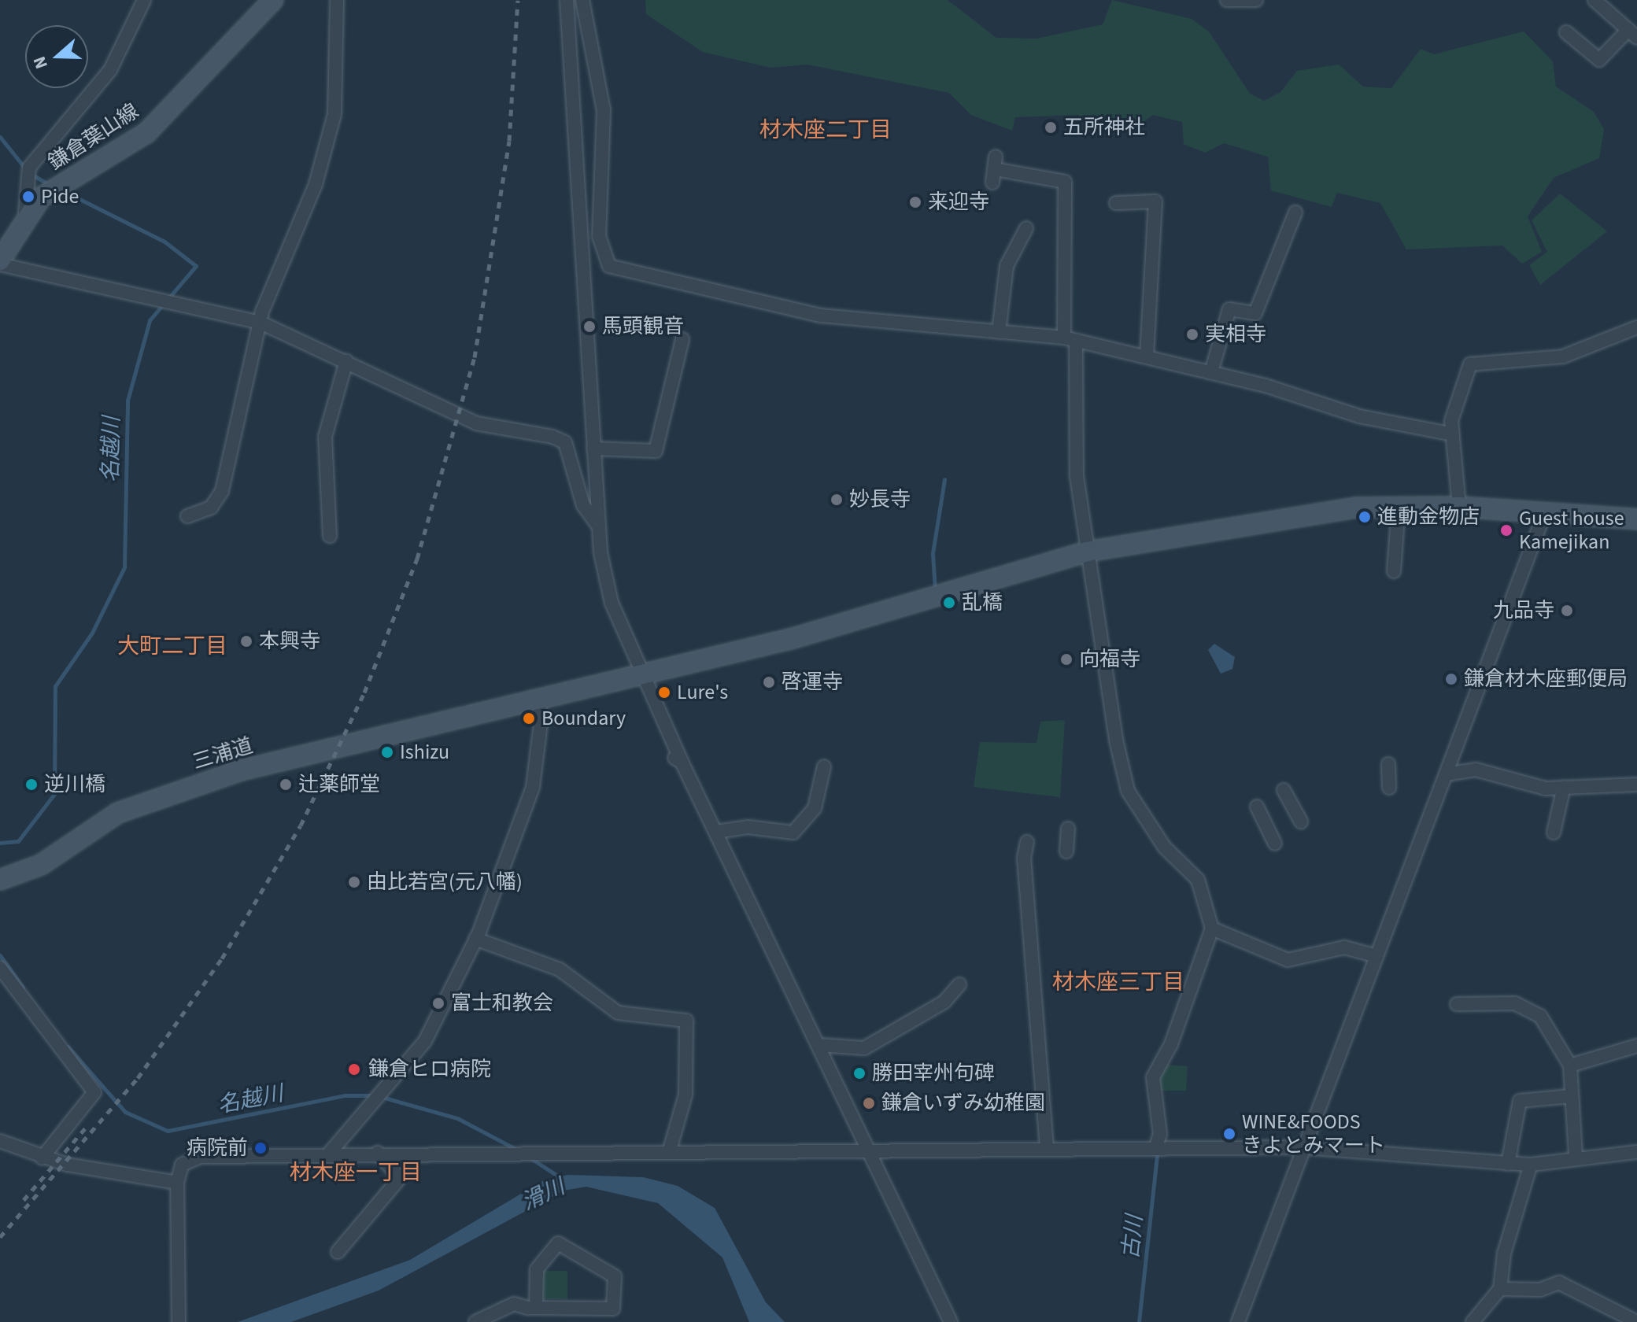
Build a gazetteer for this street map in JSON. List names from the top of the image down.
{
  "streets": {
    "street": ["鎌倉葉山線", "三浦道"]
  },
  "districts": [
    "材木座二丁目",
    "大町二丁目",
    "材木座三丁目",
    "材木座一丁目"
  ],
  "water": ["名越川", "滑川", "古川"],
  "places": [
    "五所神社",
    "Pide",
    "来迎寺",
    "馬頭観音",
    "実相寺",
    "妙長寺",
    "進動金物店",
    "Guest house Kamejikan",
    "乱橋",
    "九品寺",
    "本興寺",
    "向福寺",
    "鎌倉材木座郵便局",
    "啓運寺",
    "Lure's",
    "Boundary",
    "Ishizu",
    "逆川橋",
    "辻薬師堂",
    "由比若宮(元八幡)",
    "富士和教会",
    "鎌倉ヒロ病院",
    "勝田宰州句碑",
    "鎌倉いずみ幼稚園",
    "WINE&FOODS きよとみマート",
    "病院前"
  ],
  "north": "left"
}
